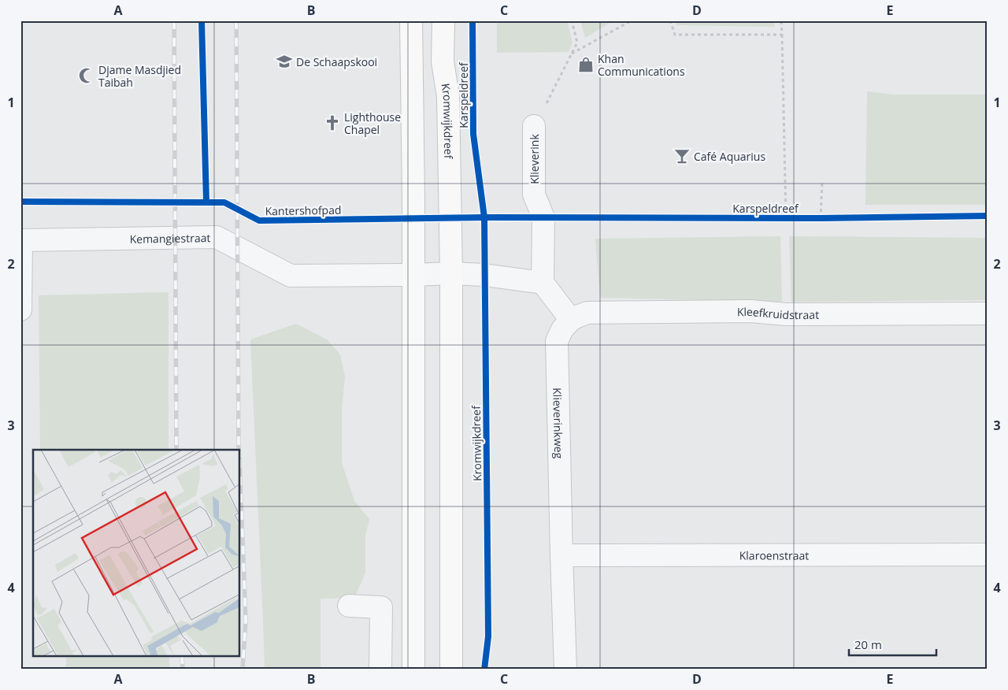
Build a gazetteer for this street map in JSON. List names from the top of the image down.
{
  "streets": {
    "main road": ["Kromwijkdreef"],
    "street": [
      "Klieverink",
      "Kemangiestraat",
      "Kleefkruidstraat",
      "Klieverinkweg",
      "Klaroenstraat"
    ],
    "cycle path": ["Karspeldreef"]
  },
  "crossings": [
    ["Kromwijkdreef", "Kemangiestraat"],
    ["Kleefkruidstraat", "Klieverinkweg"],
    ["Klieverinkweg", "Klaroenstraat"]
  ],
  "places": {
    "school or university": ["De Schaapskooi"],
    "shop": ["Khan Communications"],
    "mosque": ["Djame Masdjied Taibah"],
    "church": ["Lighthouse Chapel"],
    "bar": ["Café Aquarius"]
  },
  "scale_bar": "20 m",
  "grid": {
    "columns": [
      "A",
      "B",
      "C",
      "D",
      "E"
    ],
    "rows": [
      "1",
      "2",
      "3",
      "4"
    ]
  }
}
